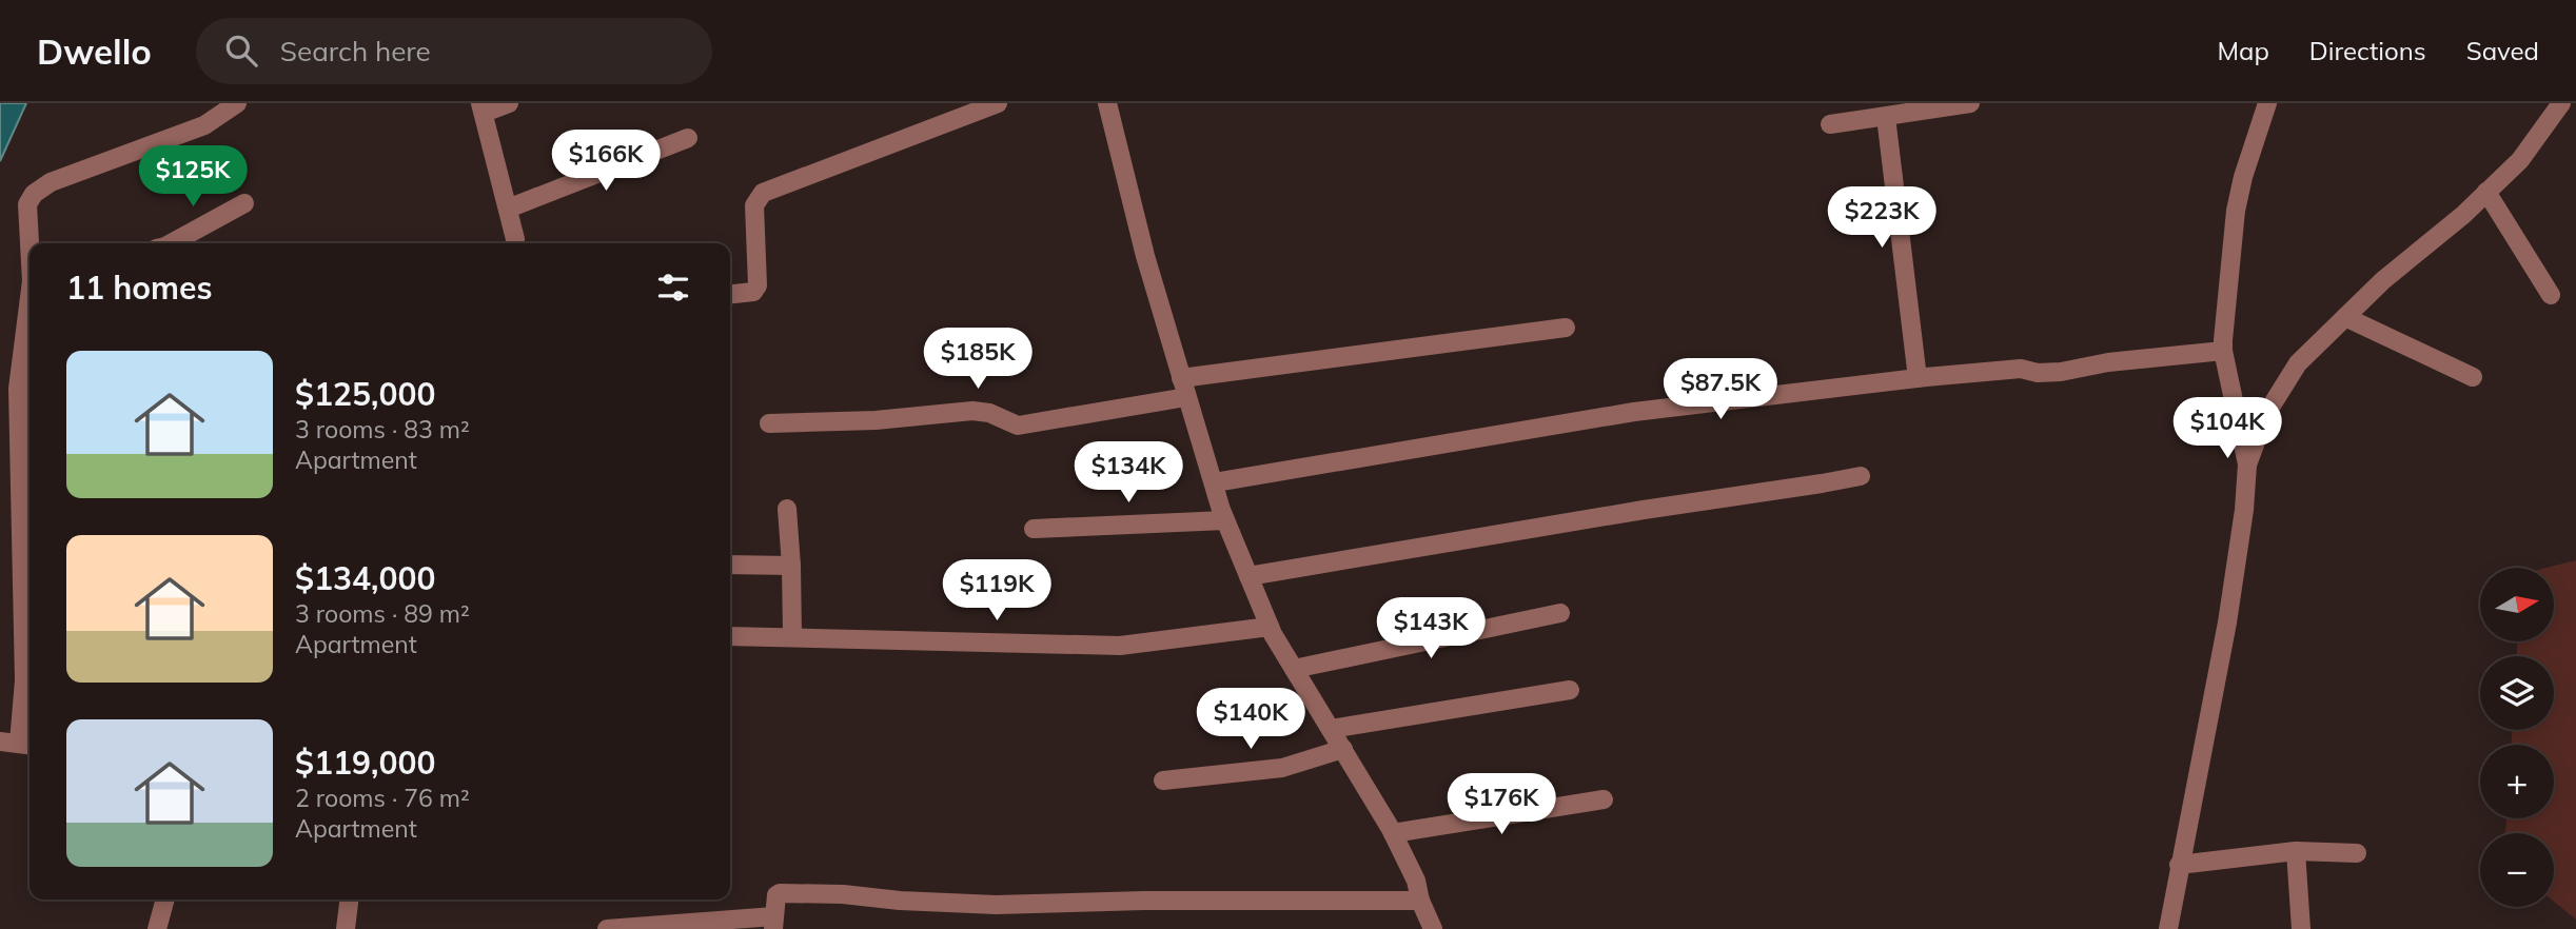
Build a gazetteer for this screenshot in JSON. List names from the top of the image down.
{
  "north": "right",
  "page": {
    "header": "Dwello",
    "search": "Search here",
    "nav": ["Map", "Directions", "Saved"],
    "price": [
      "$166K",
      "$125K",
      "$223K",
      "$185K",
      "$87.5K",
      "$104K",
      "$134K",
      "$119K",
      "$143K",
      "$140K",
      "$176K"
    ],
    "heading": "11 homes",
    "list": [
      {
        "name": "$125,000",
        "note": "3 rooms · 83 m² · Apartment"
      },
      {
        "name": "$134,000",
        "note": "3 rooms · 89 m² · Apartment"
      },
      {
        "name": "$119,000",
        "note": "2 rooms · 76 m² · Apartment"
      }
    ],
    "map_buttons": ["+", "−"]
  }
}
